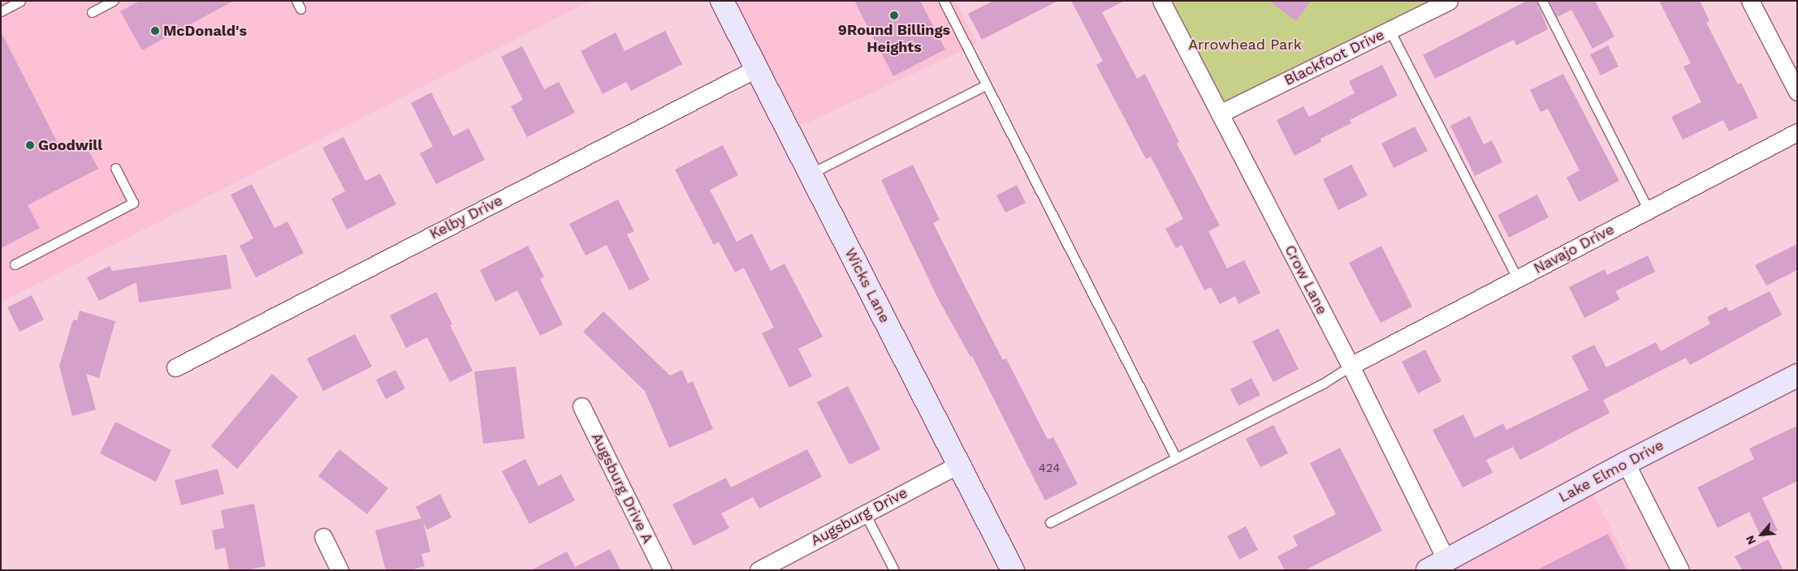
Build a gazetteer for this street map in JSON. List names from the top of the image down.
{
  "streets": {
    "main road": ["Wicks Lane", "Lake Elmo Drive"],
    "street": [
      "Blackfoot Drive",
      "Kelby Drive",
      "Navajo Drive",
      "Crow Lane",
      "Augsburg Drive A",
      "Augsburg Drive"
    ]
  },
  "crossings": [
    ["Blackfoot Drive", "Crow Lane"],
    ["Kelby Drive", "Wicks Lane"],
    ["Navajo Drive", "Crow Lane"],
    ["Crow Lane", "Lake Elmo Drive"],
    ["Wicks Lane", "Augsburg Drive"]
  ],
  "parks": ["Arrowhead Park"],
  "places": ["9Round Billings Heights", "McDonald's", "Goodwill"],
  "house_numbers": ["424"],
  "north": "bottom left"
}
